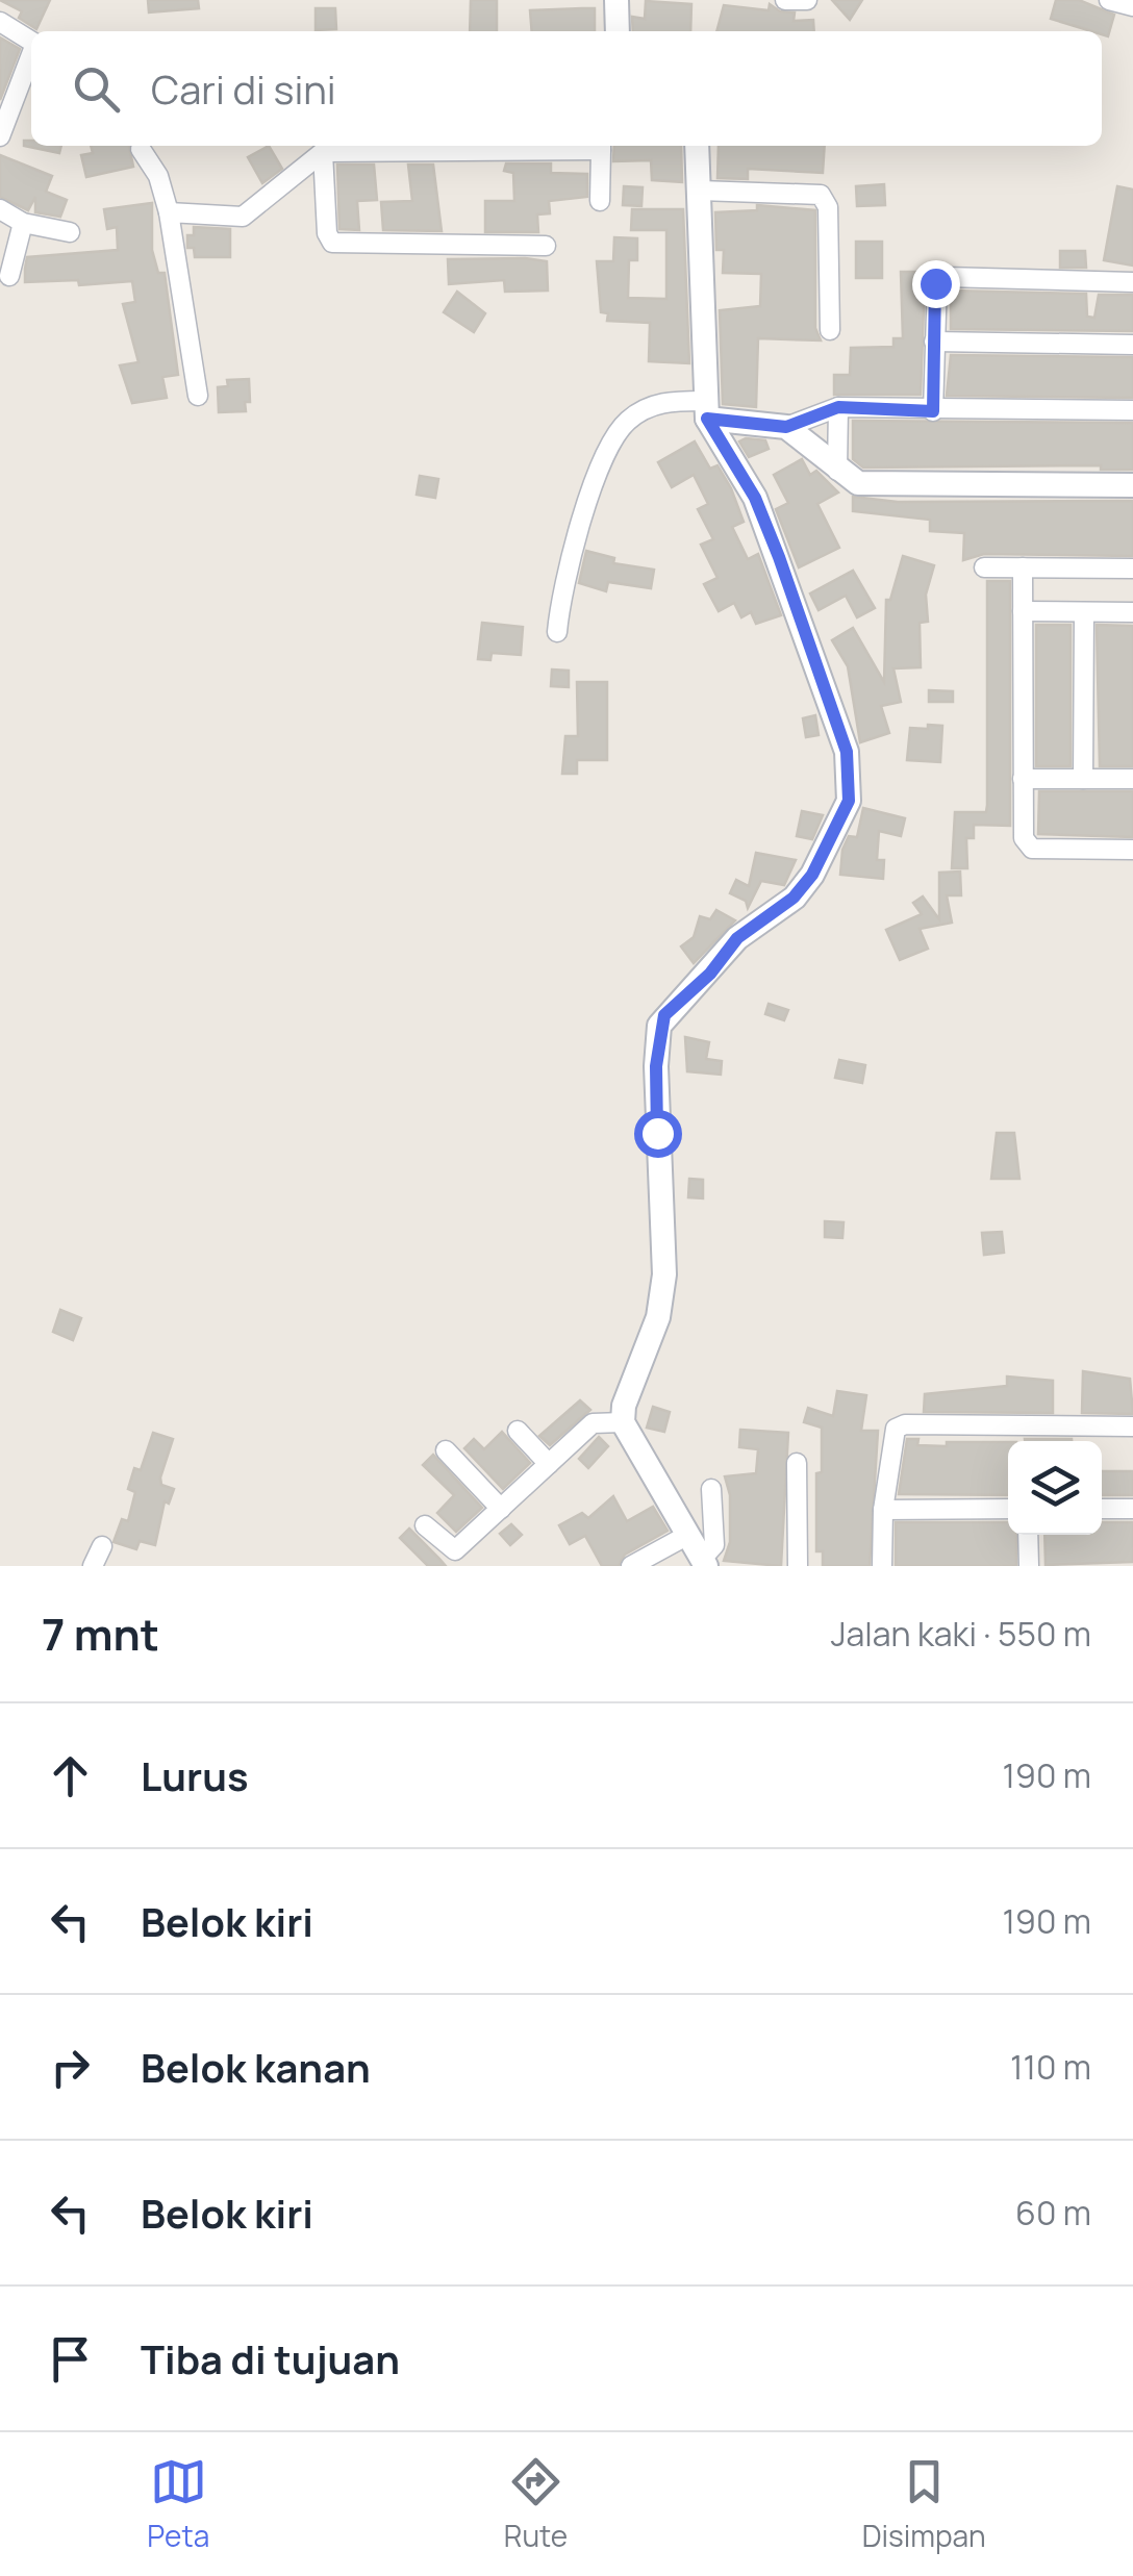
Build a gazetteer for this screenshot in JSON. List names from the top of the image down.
{
  "page": {
    "search": "Cari di sini",
    "heading": ["7 mnt", "Jalan kaki · 550 m"],
    "list": [
      ["Lurus", "190 m"],
      ["Belok kiri", "190 m"],
      ["Belok kanan", "110 m"],
      ["Belok kiri", "60 m"],
      "Tiba di tujuan"
    ],
    "nav": ["Peta", "Rute", "Disimpan"]
  }
}
